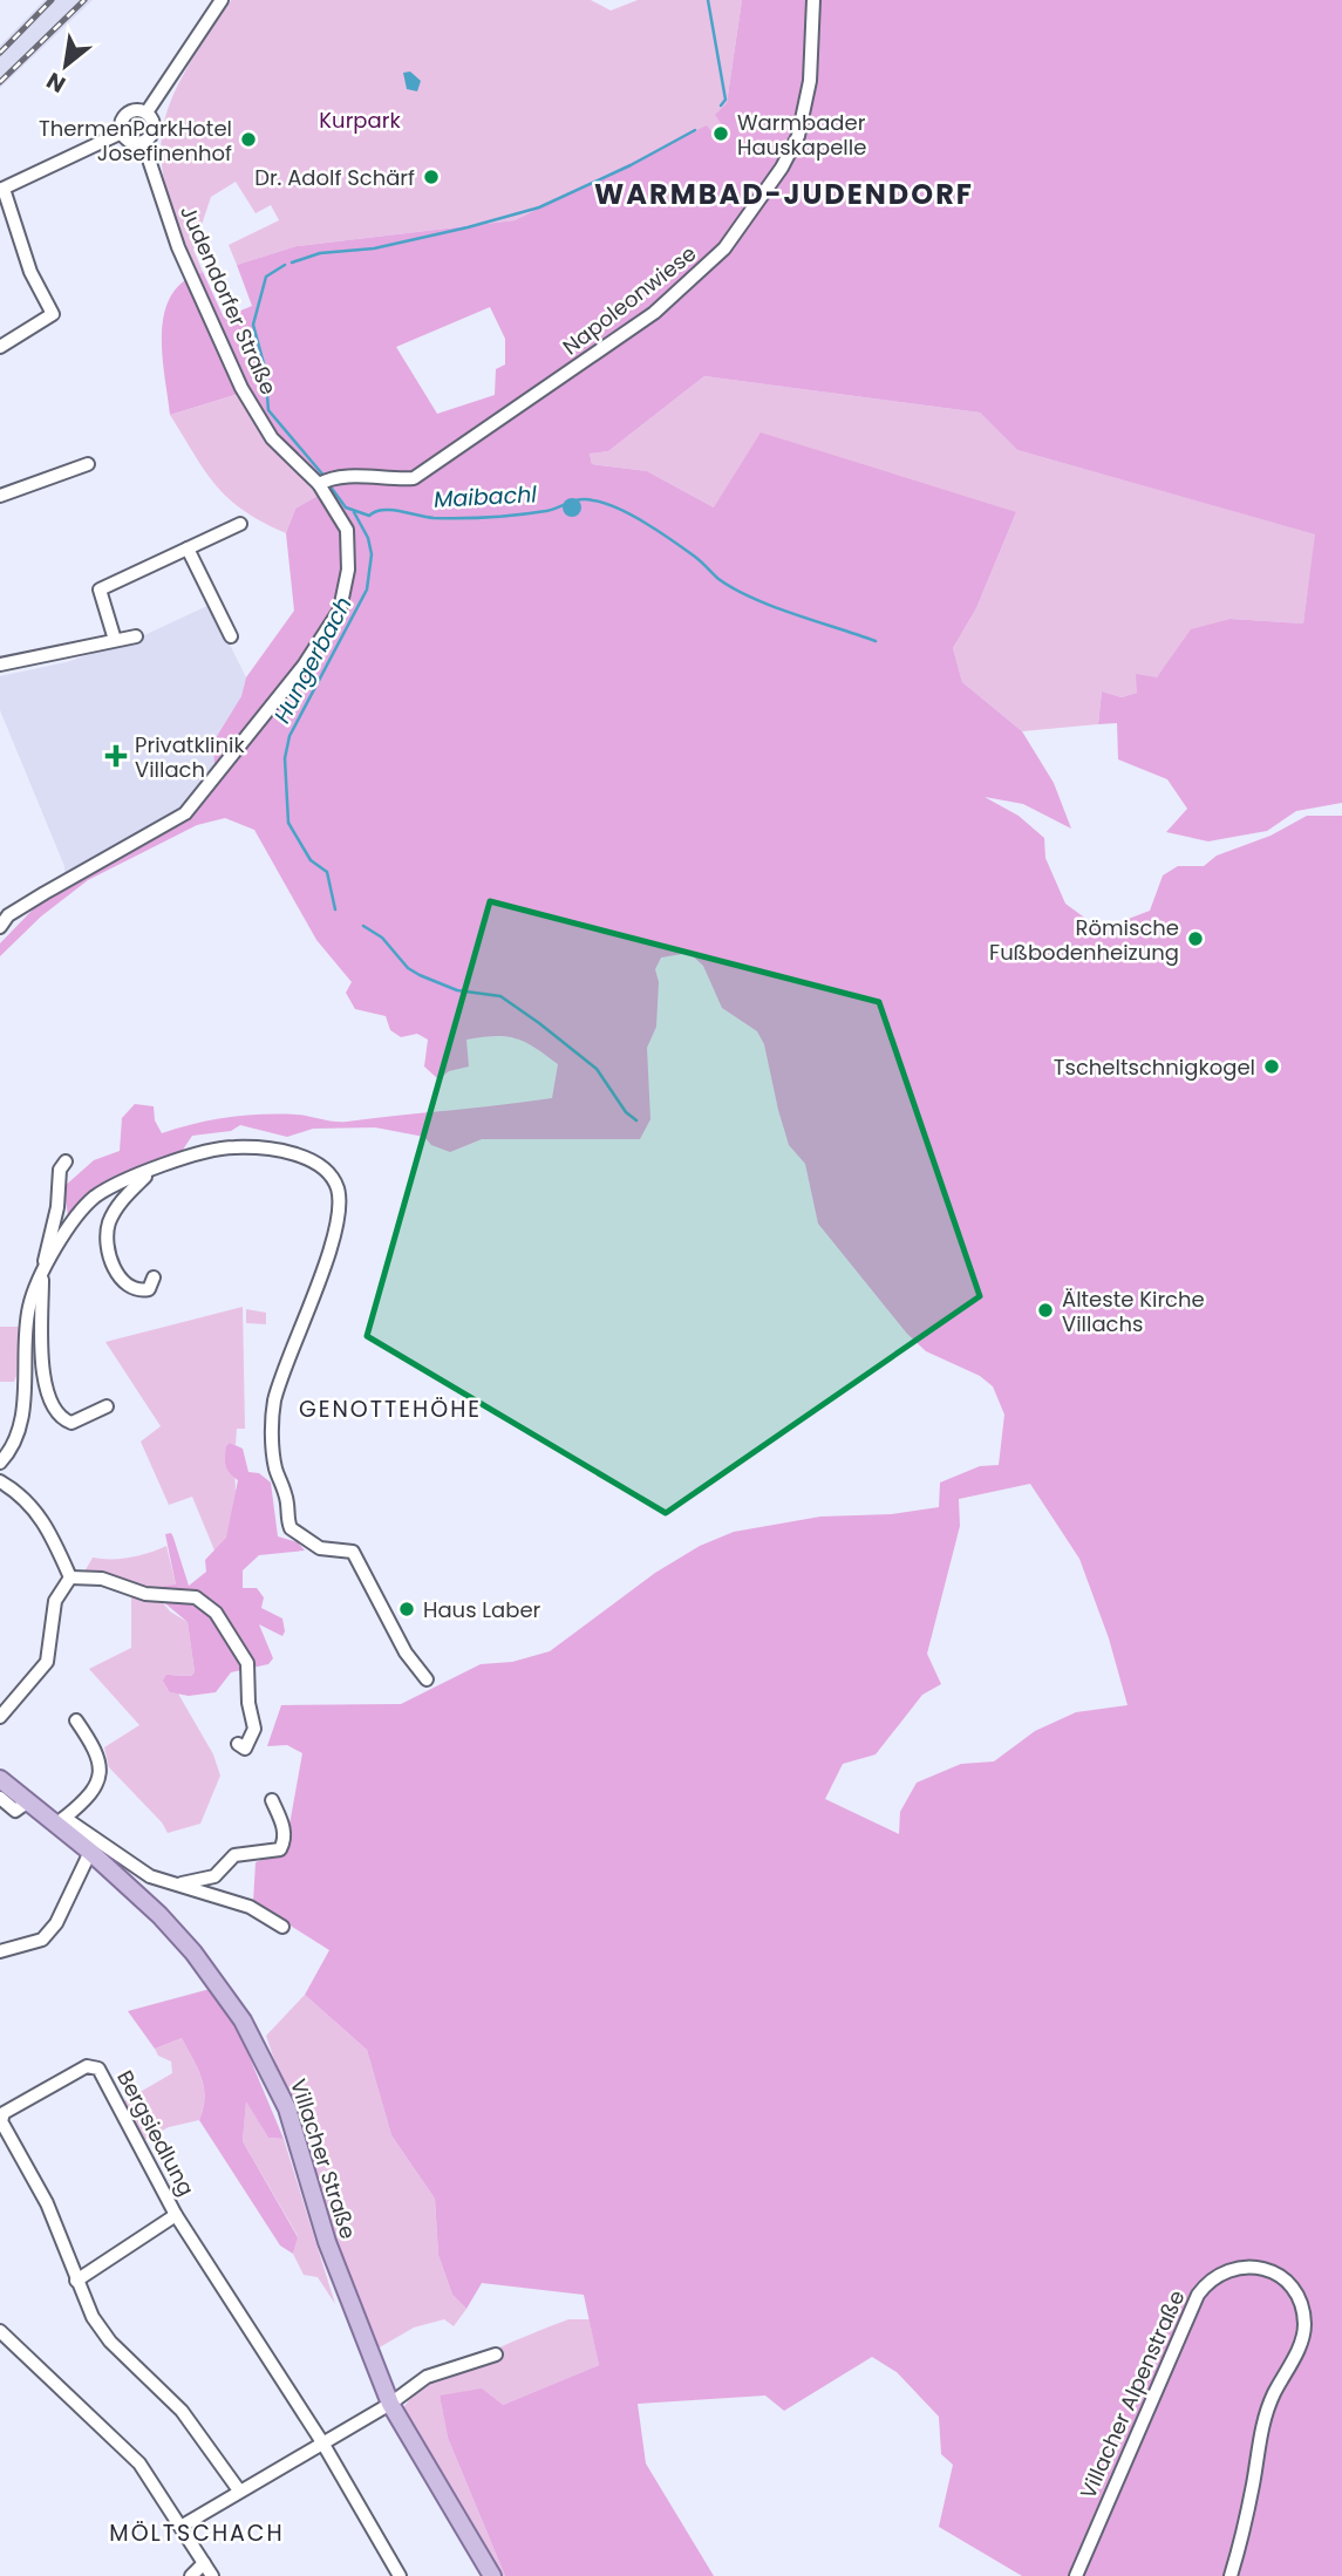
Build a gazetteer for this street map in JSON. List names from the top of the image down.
{
  "streets": {
    "main road": ["Villacher Straße"],
    "street": [
      "Judendorfer Straße",
      "Napoleonwiese",
      "Bergsiedlung",
      "Villacher Alpenstraße"
    ]
  },
  "crossings": [
    ["Judendorfer Straße", "Napoleonwiese"]
  ],
  "districts": ["WARMBAD-JUDENDORF", "GENOTTEHÖHE", "MÖLTSCHACH"],
  "water": ["Maibachl", "Hungerbach"],
  "parks": ["Kurpark"],
  "places": {
    "other": [
      "Warmbader Hauskapelle",
      "ThermenParkHotel Josefinenhof",
      "Dr. Adolf Schärf",
      "Römische Fußbodenheizung",
      "Tscheltschnigkogel",
      "Älteste Kirche Villachs",
      "Haus Laber"
    ],
    "health": ["Privatklinik Villach"]
  },
  "north": "bottom left"
}
